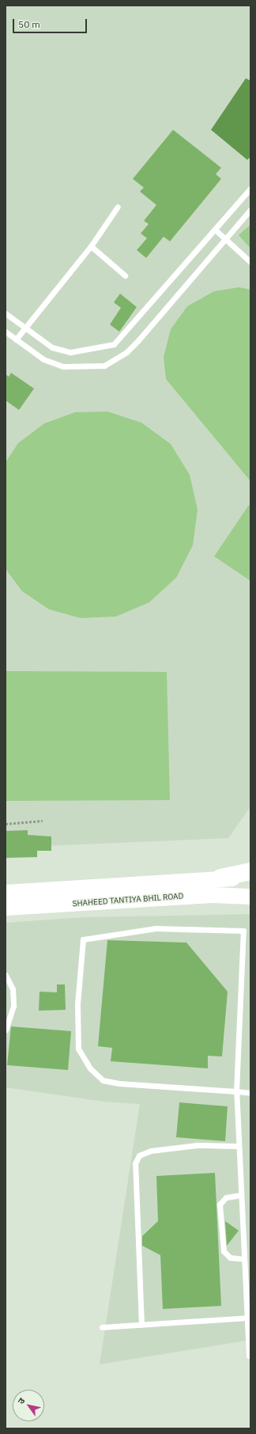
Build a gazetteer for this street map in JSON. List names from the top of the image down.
{
  "streets": {
    "main road": ["SHAHEED TANTIYA BHIL ROAD"]
  },
  "scale_bar": "50 m",
  "north": "top left"
}
